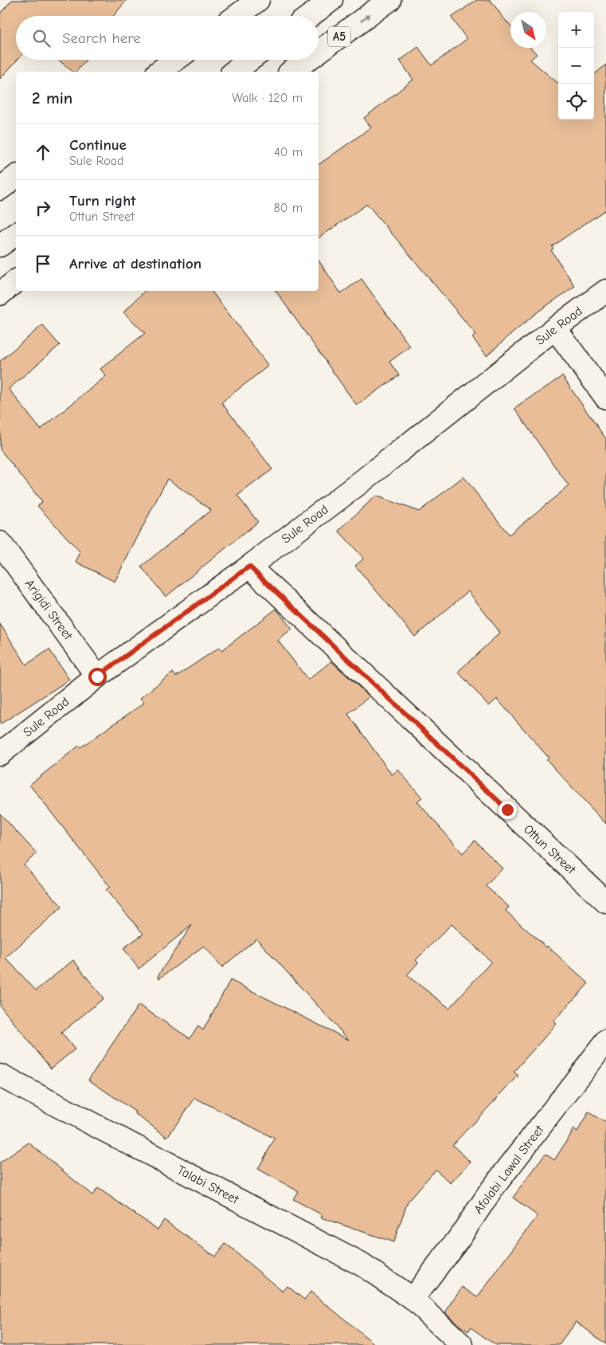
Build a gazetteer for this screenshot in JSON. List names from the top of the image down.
{
  "streets": {
    "main road": [
      "A5",
      "Sule Road",
      "Arigidi Street",
      "Ottun Street",
      "Afolabi Lawal Street",
      "Talabi Street"
    ]
  },
  "crossings": [
    ["Sule Road", "Arigidi Street"],
    ["Sule Road", "Ottun Street"],
    ["Afolabi Lawal Street", "Talabi Street"]
  ],
  "north": "bottom right",
  "page": {
    "map_buttons": ["+", "−"],
    "search": "Search here",
    "heading": ["2 min", "Walk · 120 m"],
    "list": [
      ["Continue", "Sule Road", "40 m"],
      ["Turn right", "Ottun Street", "80 m"],
      "Arrive at destination"
    ]
  }
}
